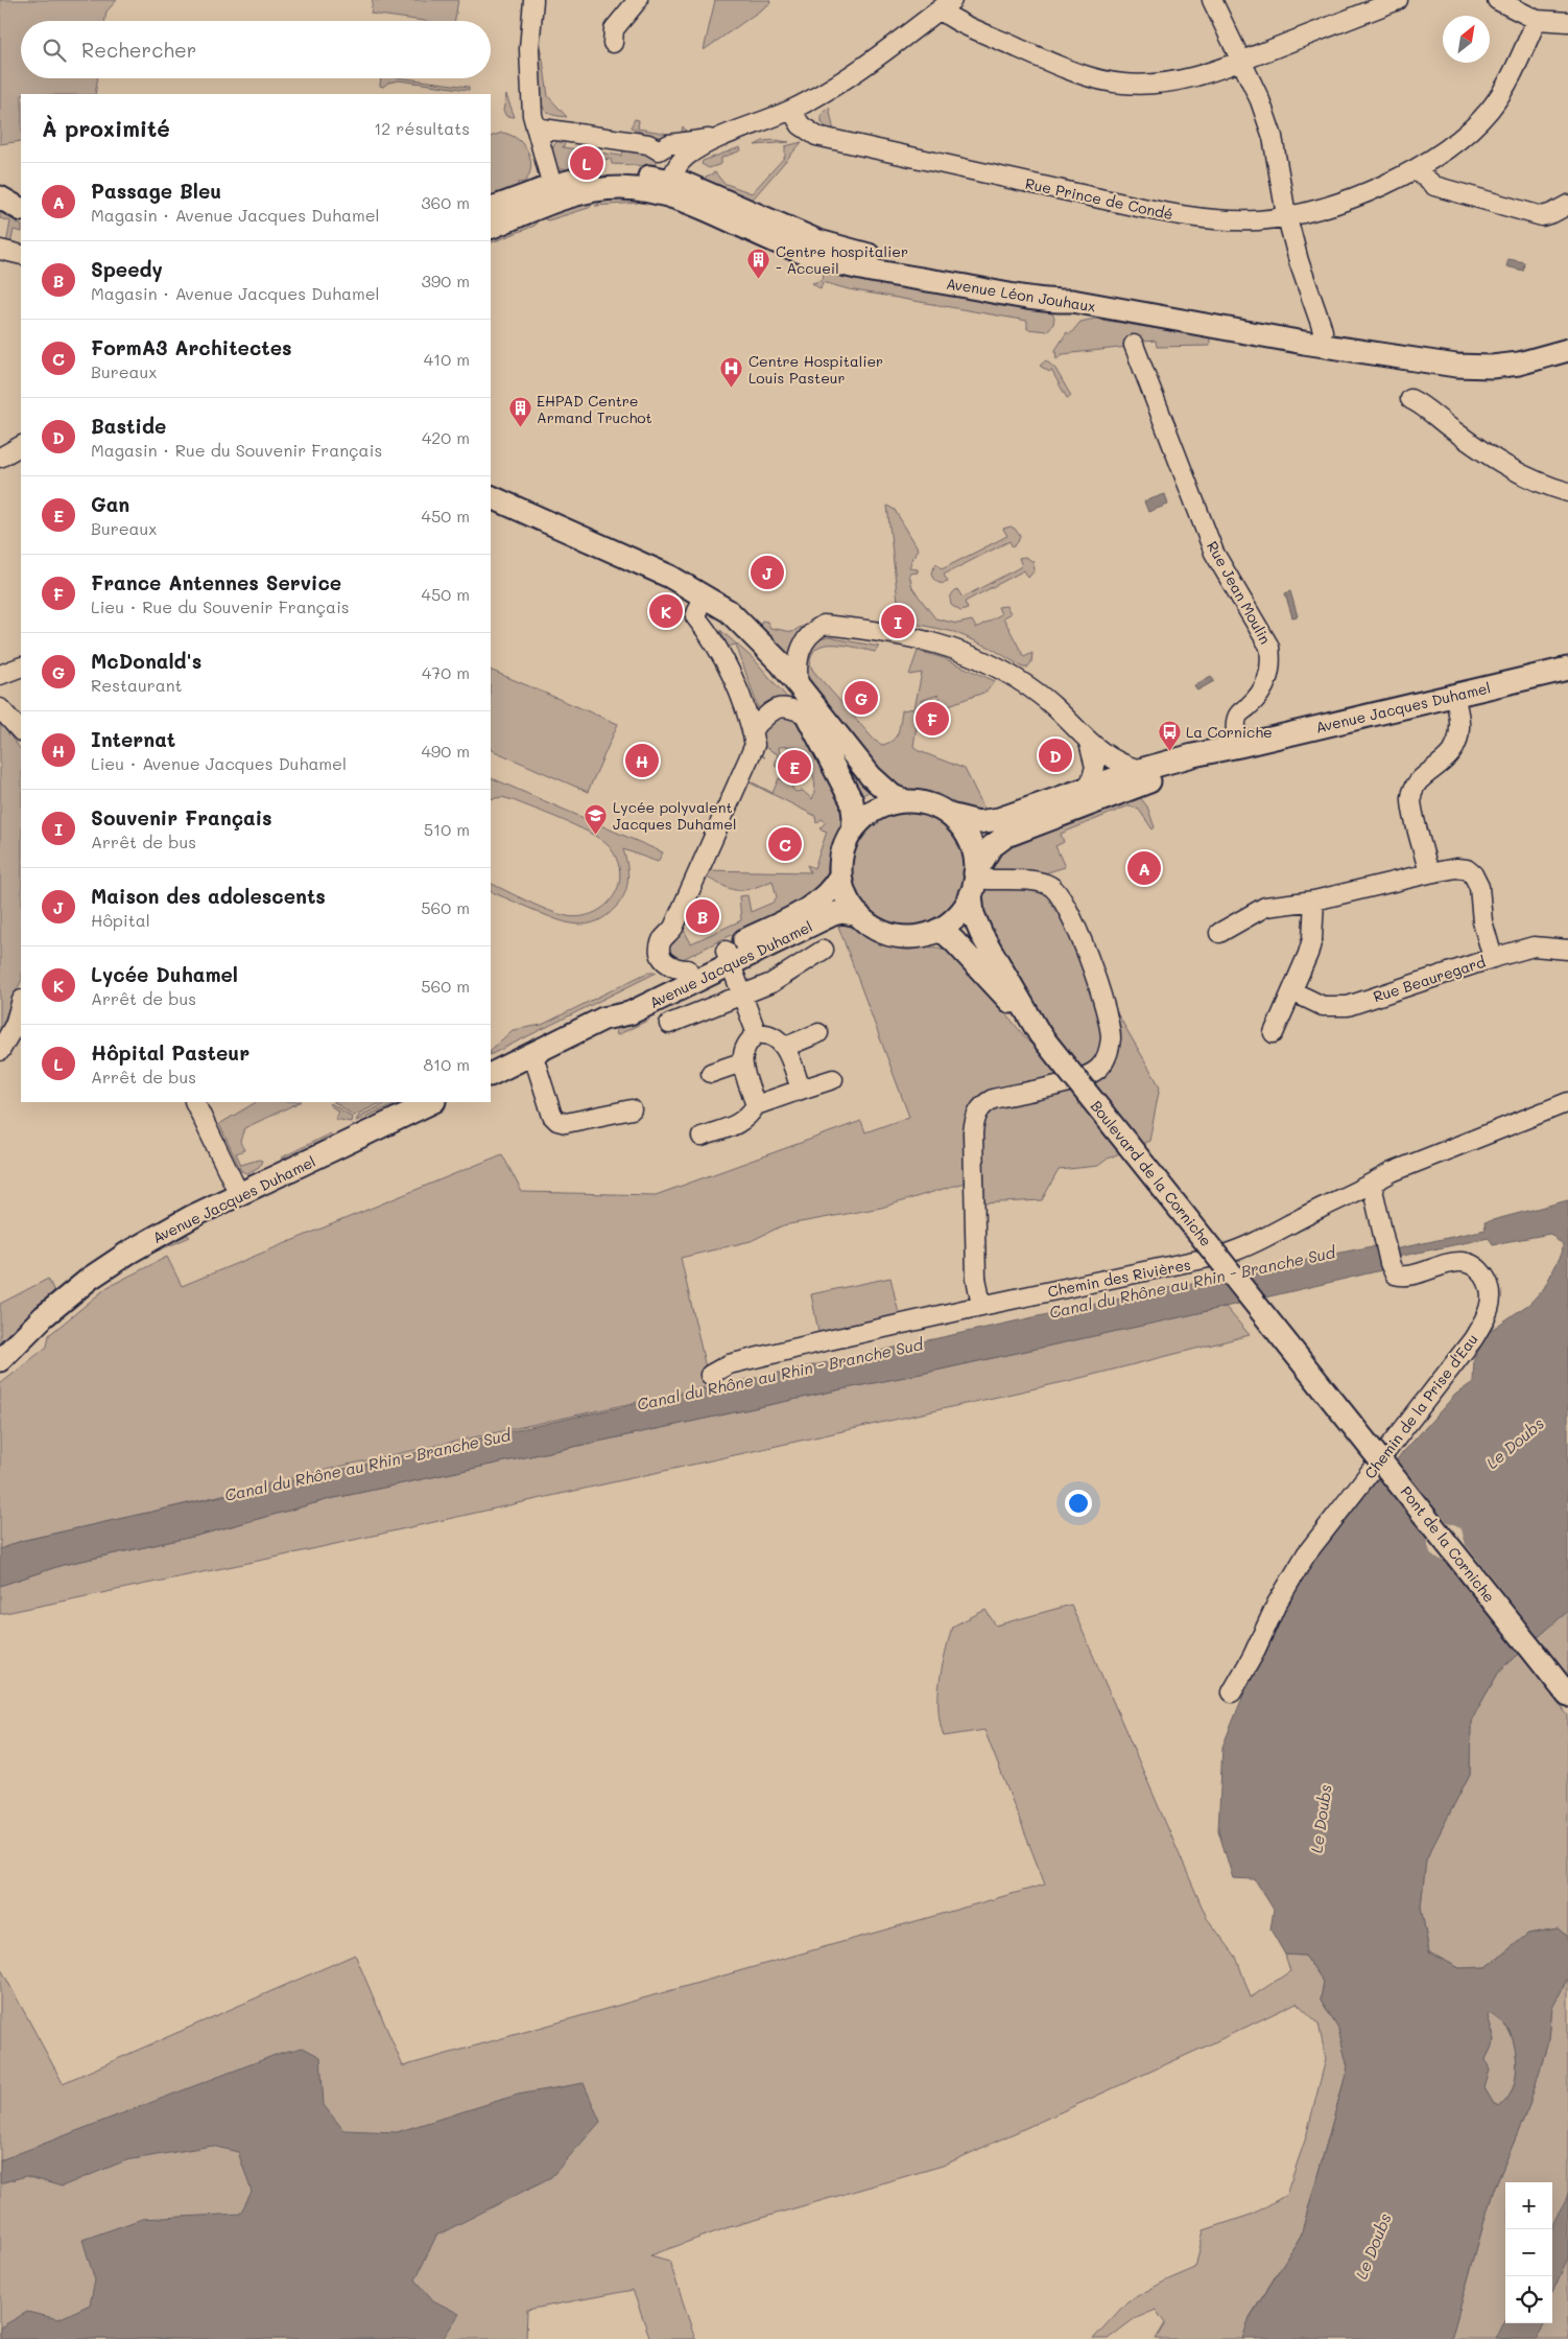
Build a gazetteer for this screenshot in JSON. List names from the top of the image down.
{
  "streets": {
    "main road": [
      "Avenue Léon Jouhaux",
      "Avenue Jacques Duhamel",
      "Boulevard de la Corniche",
      "Pont de la Corniche"
    ],
    "street": [
      "Rue Prince de Condé",
      "Rue Jean Moulin",
      "Rue Beauregard",
      "Chemin des Rivières",
      "Chemin de la Prise d'Eau"
    ]
  },
  "crossings": [
    ["Rue Jean Moulin", "Avenue Jacques Duhamel"],
    ["Avenue Jacques Duhamel", "Boulevard de la Corniche"],
    ["Boulevard de la Corniche", "Pont de la Corniche"],
    ["Chemin des Rivières", "Chemin de la Prise d'Eau"]
  ],
  "water": ["Canal du Rhône au Rhin - Branche Sud", "Le Doubs"],
  "places": {
    "building": ["Centre hospitalier - Accueil", "EHPAD Centre Armand Truchot"],
    "hospital": ["Centre Hospitalier Louis Pasteur"],
    "bus stop": ["La Corniche"],
    "school or university": ["Lycée polyvalent Jacques Duhamel"]
  },
  "north": "top right",
  "page": {
    "search": "Rechercher",
    "heading": ["À proximité", "12 résultats"],
    "pins": [
      "L",
      "J",
      "K",
      "I",
      "G",
      "F",
      "D",
      "H",
      "E",
      "C",
      "A",
      "B"
    ],
    "list": [
      {
        "mark": "A",
        "name": "Passage Bleu",
        "note": "Magasin · Avenue Jacques Duhamel",
        "value": "360 m"
      },
      {
        "mark": "B",
        "name": "Speedy",
        "note": "Magasin · Avenue Jacques Duhamel",
        "value": "390 m"
      },
      {
        "mark": "C",
        "name": "FormA3 Architectes",
        "note": "Bureaux",
        "value": "410 m"
      },
      {
        "mark": "D",
        "name": "Bastide",
        "note": "Magasin · Rue du Souvenir Français",
        "value": "420 m"
      },
      {
        "mark": "E",
        "name": "Gan",
        "note": "Bureaux",
        "value": "450 m"
      },
      {
        "mark": "F",
        "name": "France Antennes Service",
        "note": "Lieu · Rue du Souvenir Français",
        "value": "450 m"
      },
      {
        "mark": "G",
        "name": "McDonald's",
        "note": "Restaurant",
        "value": "470 m"
      },
      {
        "mark": "H",
        "name": "Internat",
        "note": "Lieu · Avenue Jacques Duhamel",
        "value": "490 m"
      },
      {
        "mark": "I",
        "name": "Souvenir Français",
        "note": "Arrêt de bus",
        "value": "510 m"
      },
      {
        "mark": "J",
        "name": "Maison des adolescents",
        "note": "Hôpital",
        "value": "560 m"
      },
      {
        "mark": "K",
        "name": "Lycée Duhamel",
        "note": "Arrêt de bus",
        "value": "560 m"
      },
      {
        "mark": "L",
        "name": "Hôpital Pasteur",
        "note": "Arrêt de bus",
        "value": "810 m"
      }
    ],
    "map_buttons": ["+", "−"]
  }
}
